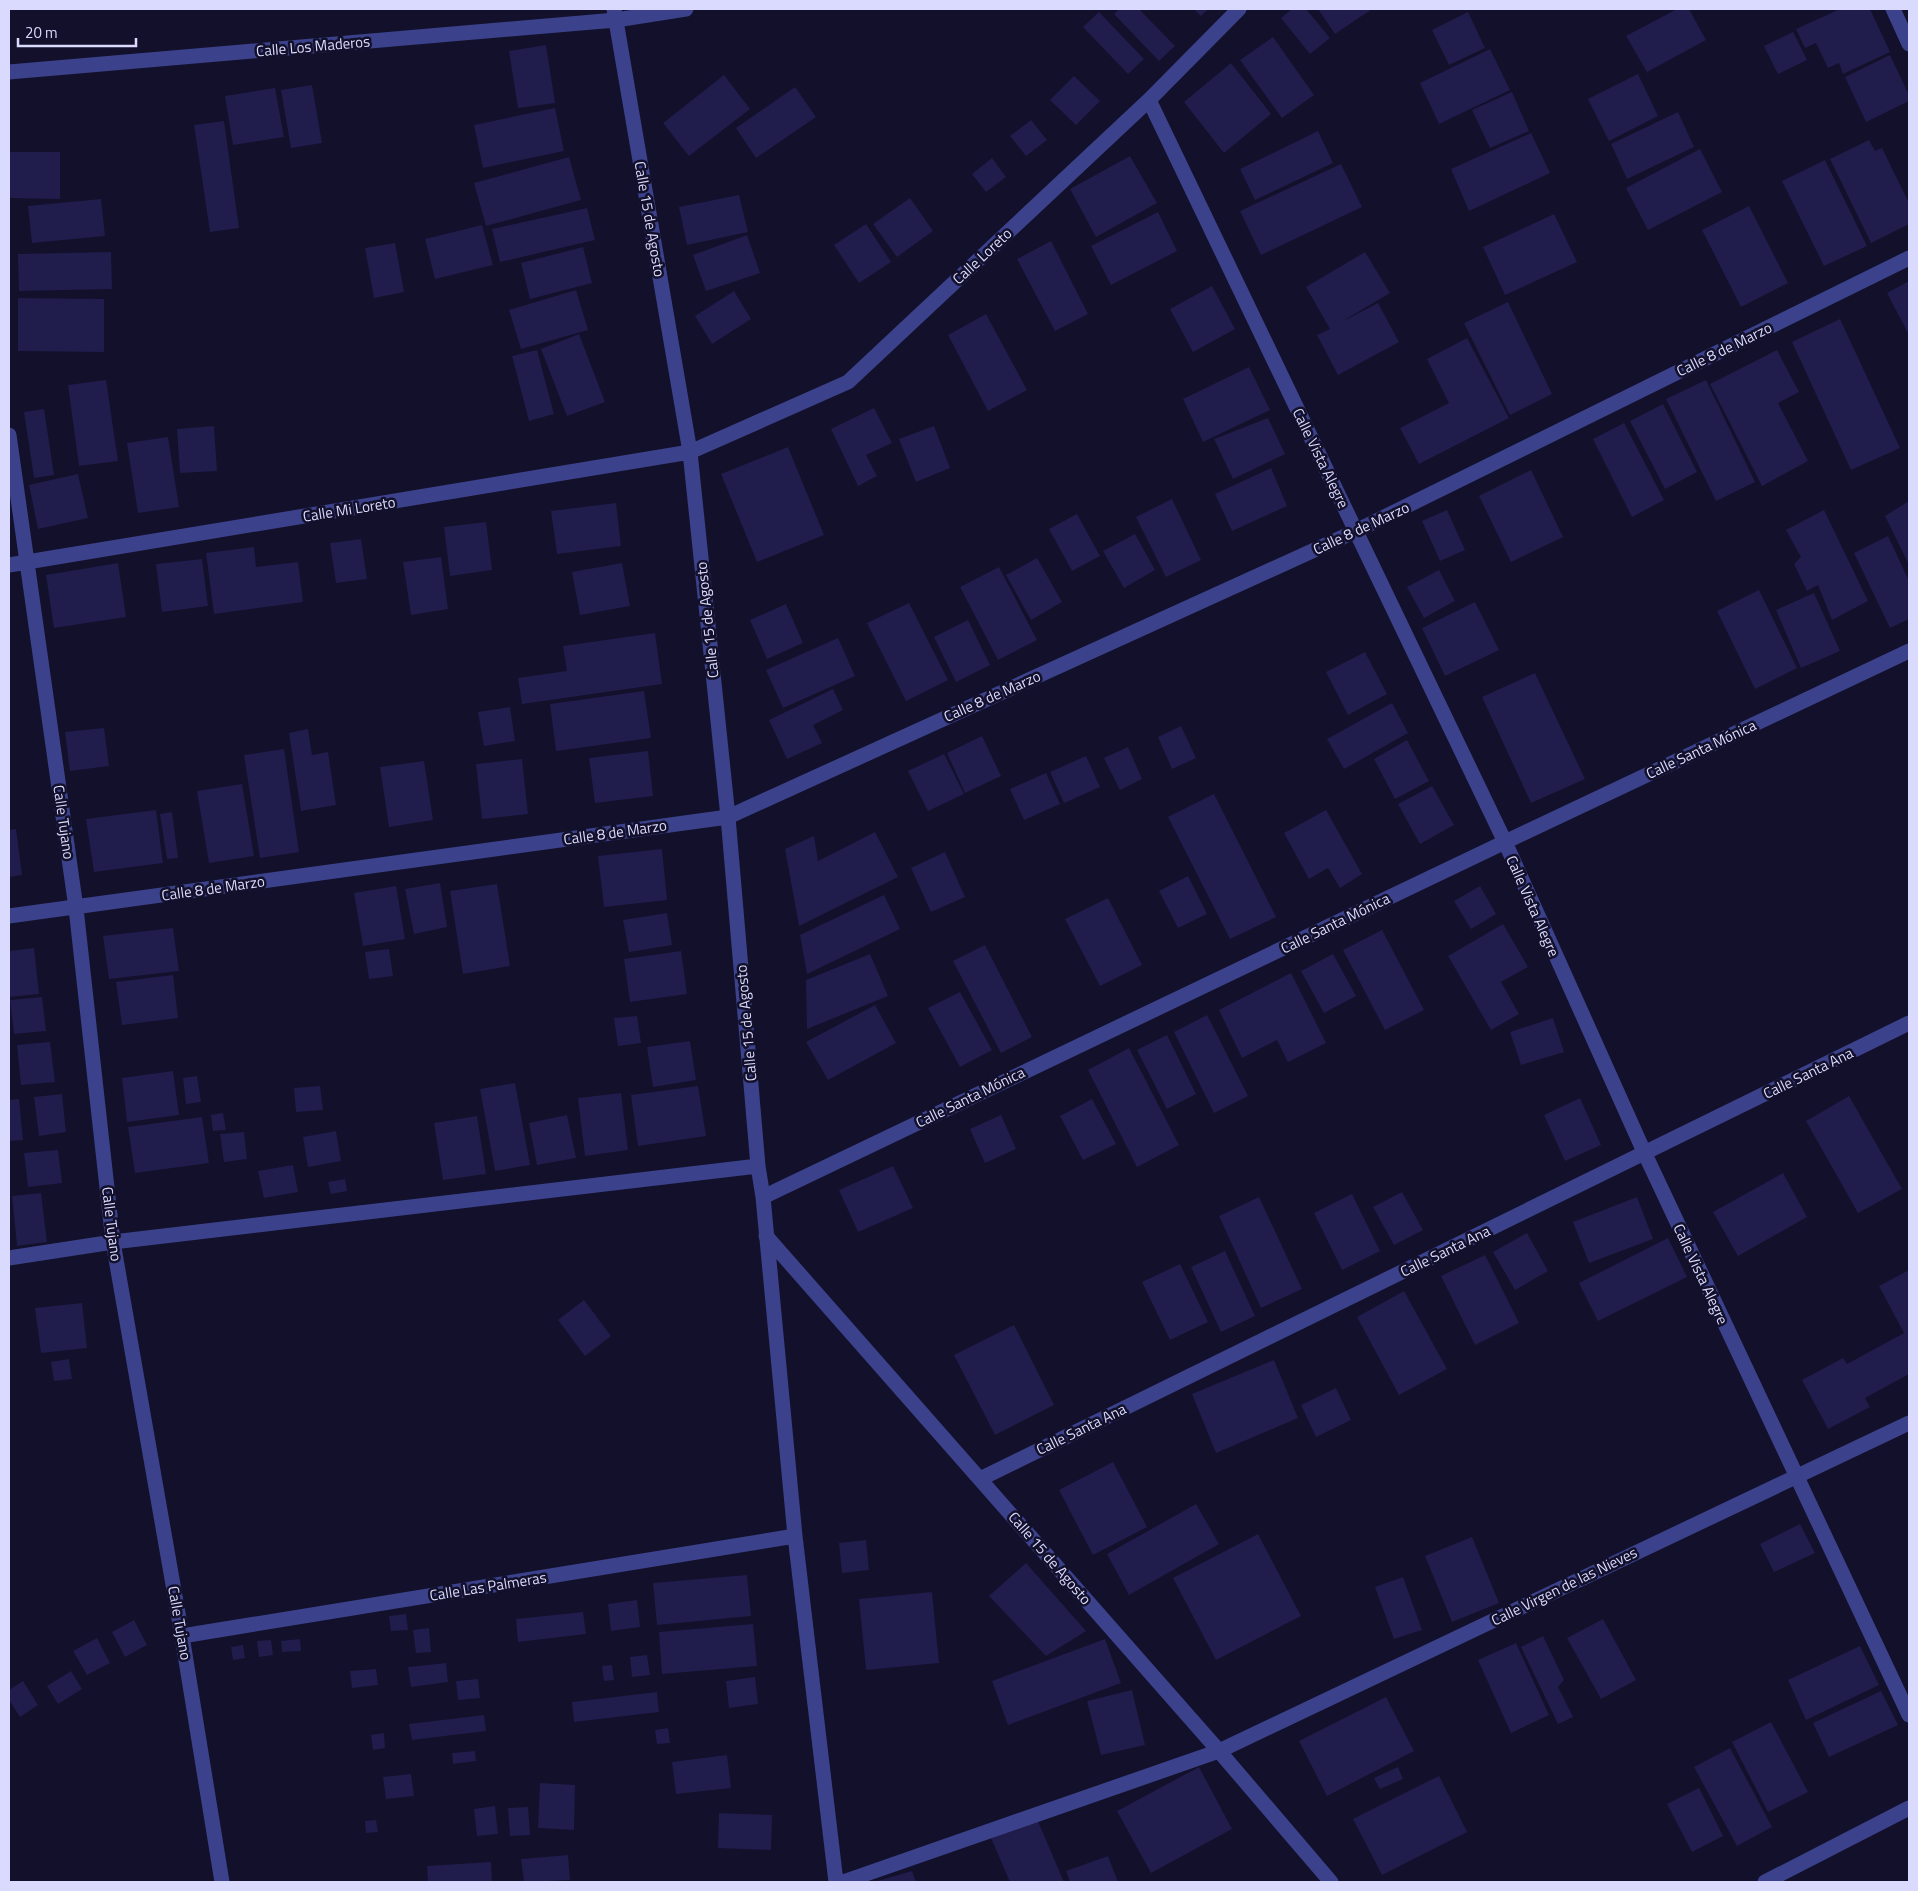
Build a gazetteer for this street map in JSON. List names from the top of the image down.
{
  "streets": {
    "street": [
      "Calle Los Maderos",
      "Calle 15 de Agosto",
      "Calle Loreto",
      "Calle 8 de Marzo",
      "Calle Vista Alegre",
      "Calle Mi Loreto",
      "Calle Santa Mónica",
      "Calle Tujano",
      "Calle Santa Ana",
      "Calle Las Palmeras",
      "Calle Virgen de las Nieves"
    ]
  },
  "crossings": [
    ["Calle Los Maderos", "Calle 15 de Agosto"],
    ["Calle 15 de Agosto", "Calle Loreto"],
    ["Calle 15 de Agosto", "Calle 8 de Marzo"],
    ["Calle 15 de Agosto", "Calle Mi Loreto"],
    ["Calle 15 de Agosto", "Calle Santa Mónica"],
    ["Calle 15 de Agosto", "Calle Santa Ana"],
    ["Calle 15 de Agosto", "Calle Las Palmeras"],
    ["Calle 15 de Agosto", "Calle Virgen de las Nieves"],
    ["Calle Loreto", "Calle Vista Alegre"],
    ["Calle Loreto", "Calle Mi Loreto"],
    ["Calle 8 de Marzo", "Calle Vista Alegre"],
    ["Calle 8 de Marzo", "Calle Tujano"],
    ["Calle Vista Alegre", "Calle Santa Mónica"],
    ["Calle Vista Alegre", "Calle Santa Ana"],
    ["Calle Vista Alegre", "Calle Virgen de las Nieves"],
    ["Calle Mi Loreto", "Calle Tujano"],
    ["Calle Tujano", "Calle Las Palmeras"]
  ],
  "scale_bar": "20 m"
}
